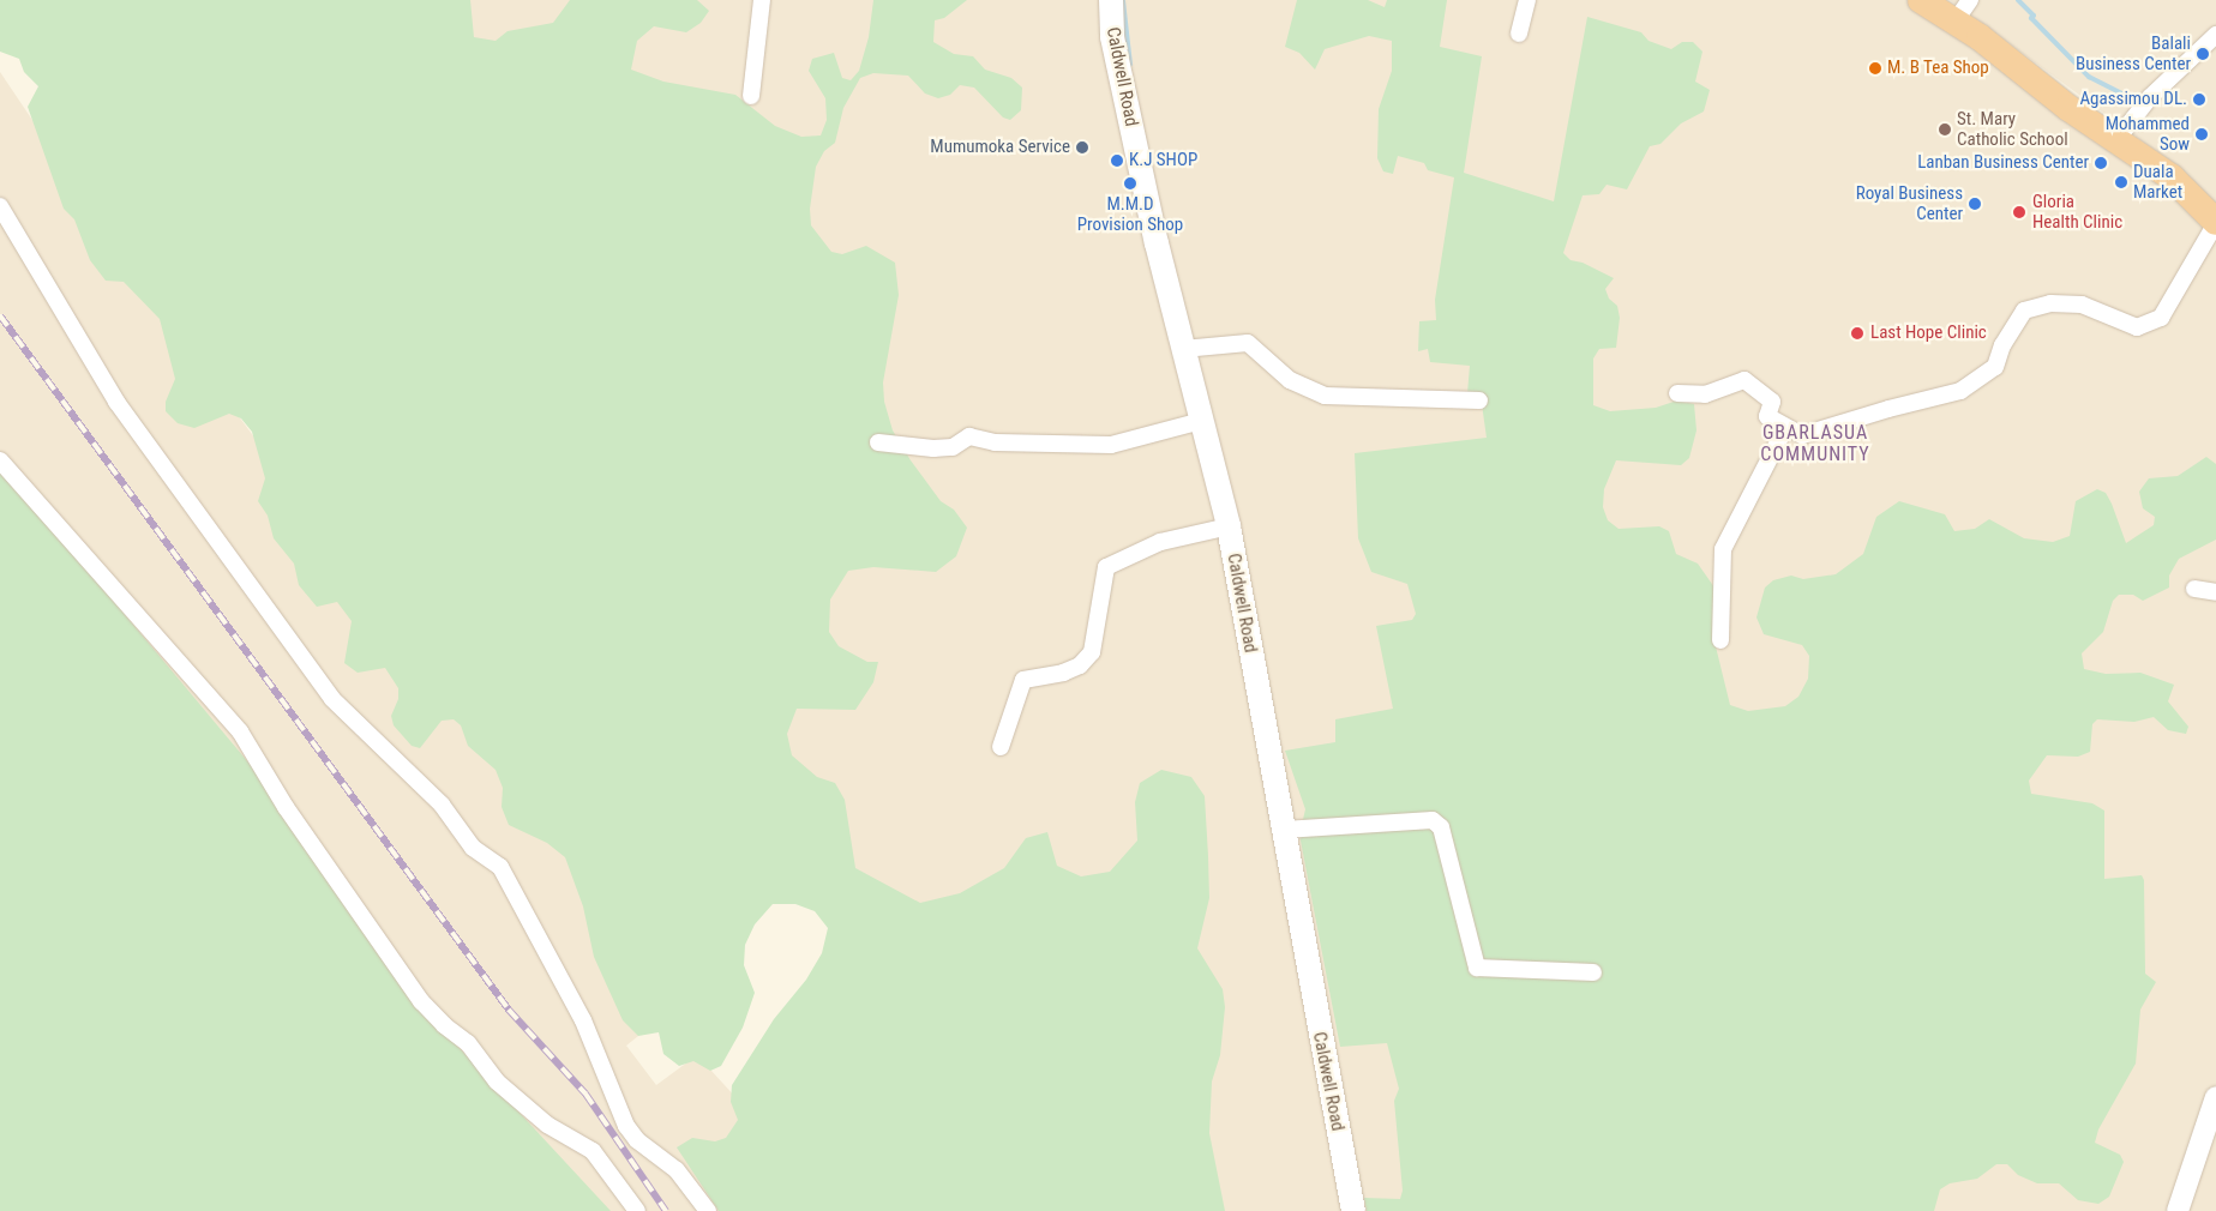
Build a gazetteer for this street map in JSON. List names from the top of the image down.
{
  "streets": {
    "main road": ["Caldwell Road"]
  },
  "districts": ["GBARLASUA COMMUNITY"],
  "places": [
    "Balali Business Center",
    "M. B Tea Shop",
    "Agassimou DL.",
    "St. Mary Catholic School",
    "Mohammed Sow",
    "Mumumoka Service",
    "K.J SHOP",
    "Lanban Business Center",
    "Duala Market",
    "M.M.D Provision Shop",
    "Royal Business Center",
    "Gloria Health Clinic",
    "Last Hope Clinic"
  ]
}
